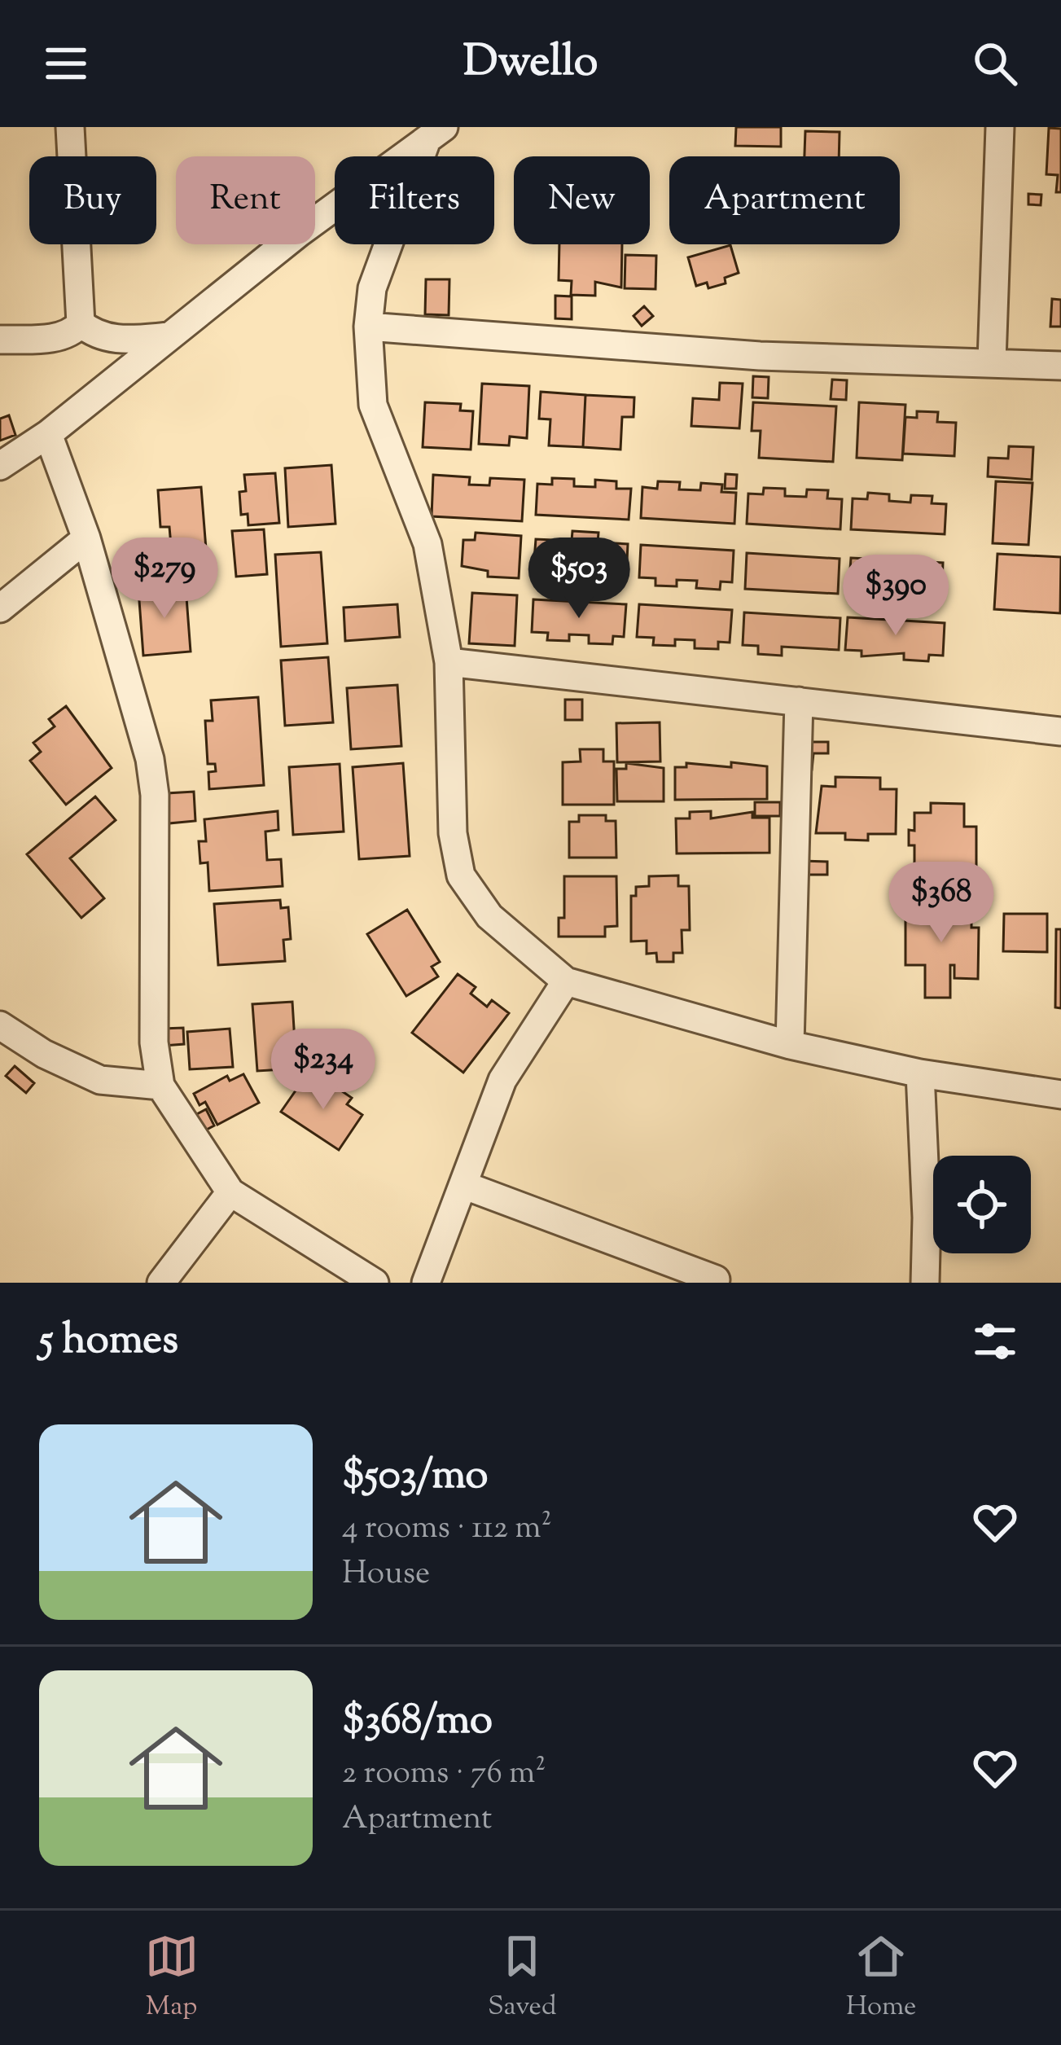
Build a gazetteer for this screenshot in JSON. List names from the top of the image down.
{
  "page": {
    "header": "Dwello",
    "chip": [
      "Buy",
      "Rent",
      "Filters",
      "New",
      "Apartment"
    ],
    "price": [
      "$279",
      "$503",
      "$390",
      "$368",
      "$234"
    ],
    "heading": "5 homes",
    "list": [
      {
        "name": "$503/mo",
        "note": "4 rooms · 112 m² · House"
      },
      {
        "name": "$368/mo",
        "note": "2 rooms · 76 m² · Apartment"
      }
    ],
    "tabs": ["Map", "Saved", "Home"]
  }
}
